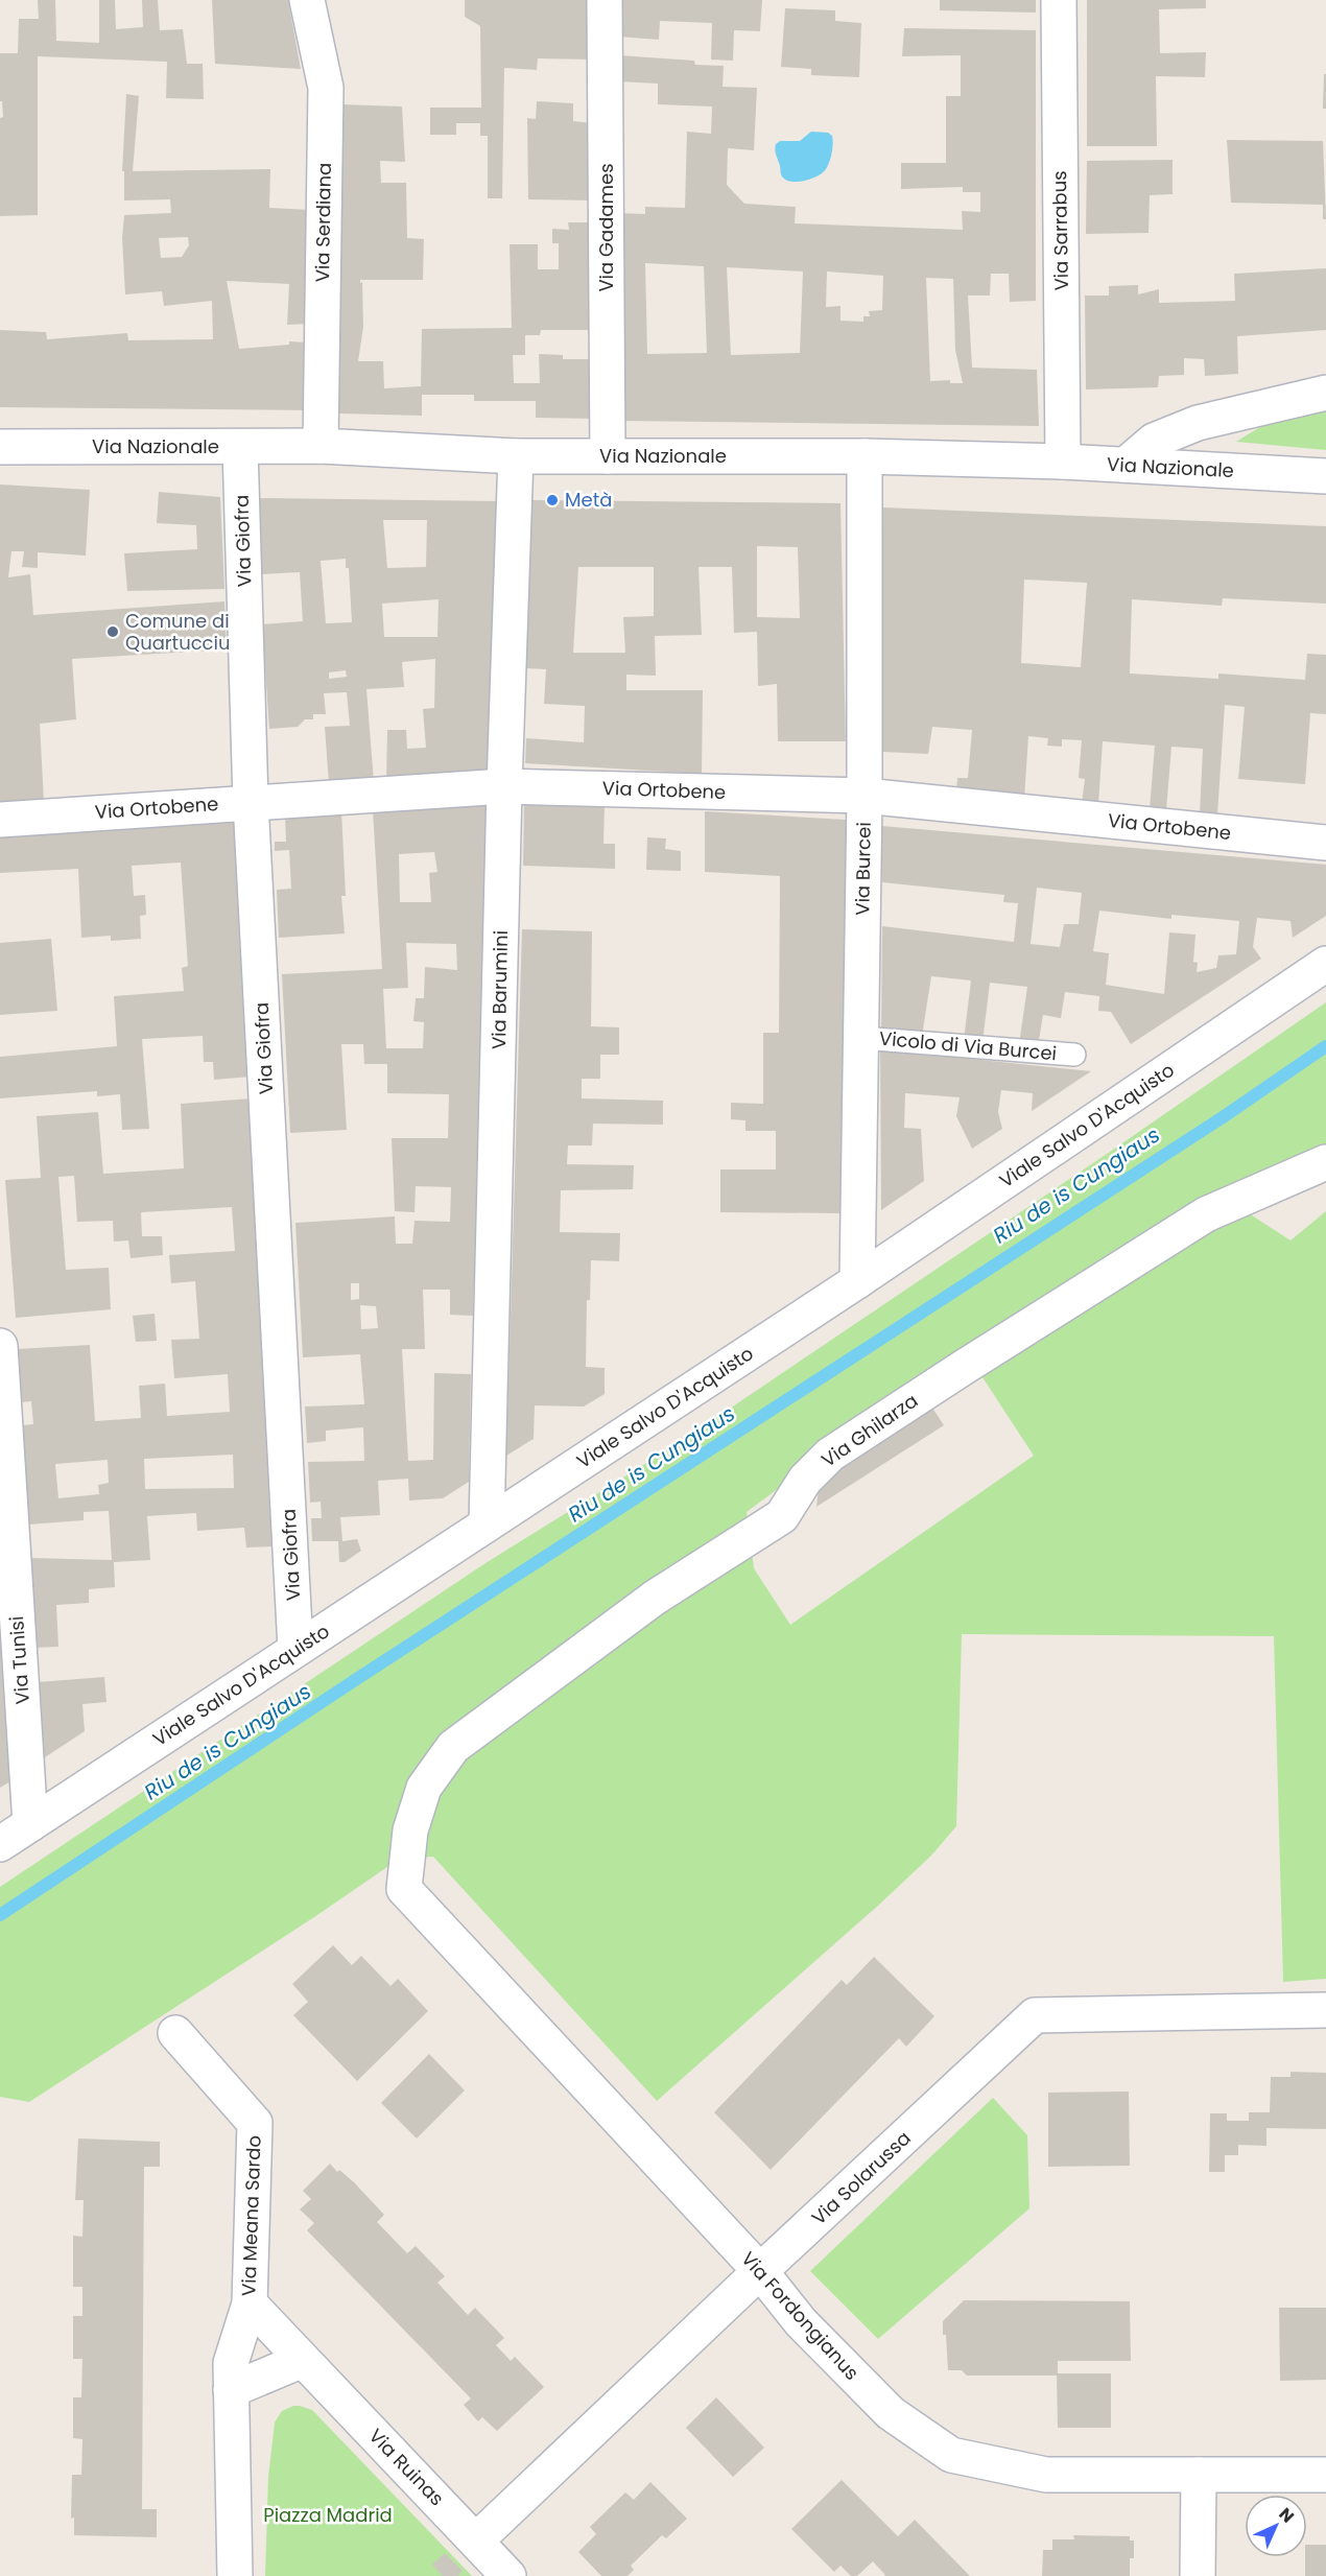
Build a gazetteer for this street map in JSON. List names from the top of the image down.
{
  "streets": {
    "street": [
      "Via Serdiana",
      "Via Gadames",
      "Via Sarrabus",
      "Via Nazionale",
      "Via Giofra",
      "Via Ortobene",
      "Via Burcei",
      "Via Barumini",
      "Viale Salvo D'Acquisto",
      "Via Ghilarza",
      "Via Tunisi",
      "Via Solarussa",
      "Via Meana Sardo",
      "Via Fordongianus",
      "Via Ruinas"
    ],
    "lane": ["Vicolo di Via Burcei"]
  },
  "crossings": [
    ["Via Serdiana", "Via Nazionale"],
    ["Via Gadames", "Via Nazionale"],
    ["Via Sarrabus", "Via Nazionale"],
    ["Via Nazionale", "Via Giofra"],
    ["Via Nazionale", "Via Burcei"],
    ["Via Nazionale", "Via Barumini"],
    ["Via Giofra", "Via Ortobene"],
    ["Via Giofra", "Viale Salvo D'Acquisto"],
    ["Via Ortobene", "Via Burcei"],
    ["Via Ortobene", "Via Barumini"],
    ["Via Burcei", "Vicolo di Via Burcei"],
    ["Via Burcei", "Viale Salvo D'Acquisto"],
    ["Via Barumini", "Viale Salvo D'Acquisto"],
    ["Viale Salvo D'Acquisto", "Via Tunisi"],
    ["Via Ghilarza", "Via Fordongianus"],
    ["Via Solarussa", "Via Fordongianus"],
    ["Via Solarussa", "Via Ruinas"],
    ["Via Meana Sardo", "Via Ruinas"]
  ],
  "water": ["Riu de is Cungiaus"],
  "parks": ["Piazza Madrid"],
  "places": ["Metà", "Comune di Quartucciu"],
  "north": "top right"
}
